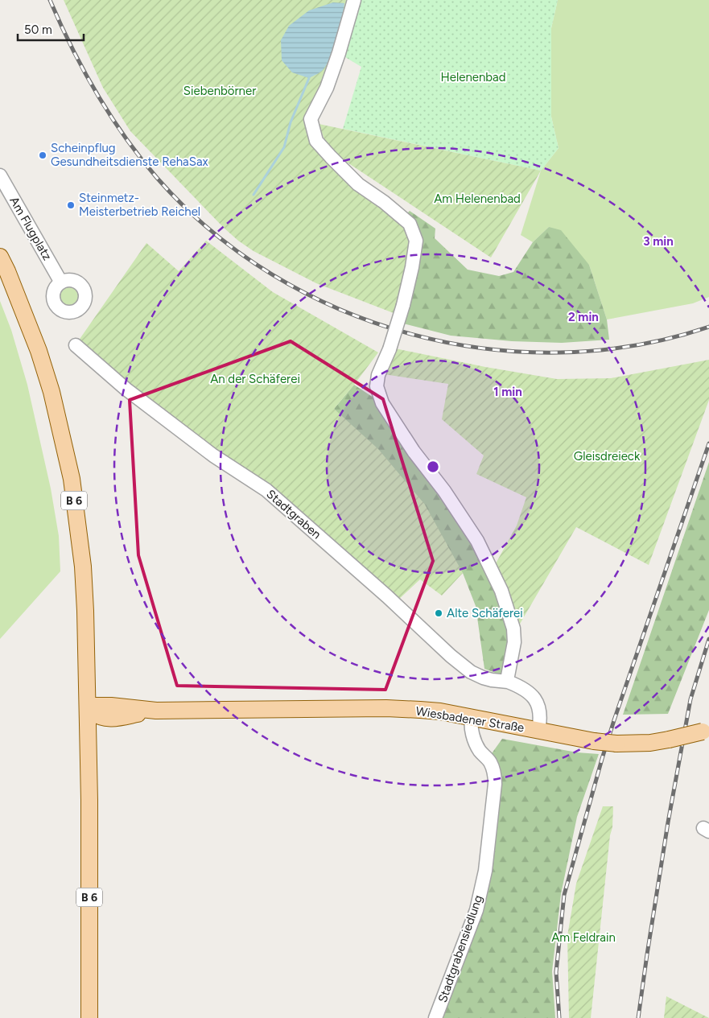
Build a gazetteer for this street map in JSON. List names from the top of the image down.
{
  "streets": {
    "main road": ["B 6", "Wiesbadener Straße"],
    "street": ["Am Flugplatz", "Stadtgraben", "Stadtgrabensiedlung"]
  },
  "crossings": [
    ["B 6", "Wiesbadener Straße"],
    ["Stadtgraben", "Wiesbadener Straße"],
    ["Wiesbadener Straße", "Stadtgrabensiedlung"]
  ],
  "parks": [
    "Helenenbad",
    "Siebenbörner",
    "Am Helenenbad",
    "An der Schäferei",
    "Gleisdreieck",
    "Am Feldrain"
  ],
  "places": ["Scheinpflug Gesundheitsdienste RehaSax", "Steinmetz- Meisterbetrieb Reichel", "Alte Schäferei"],
  "scale_bar": "50 m",
  "rings": ["3 min", "2 min", "1 min"]
}
